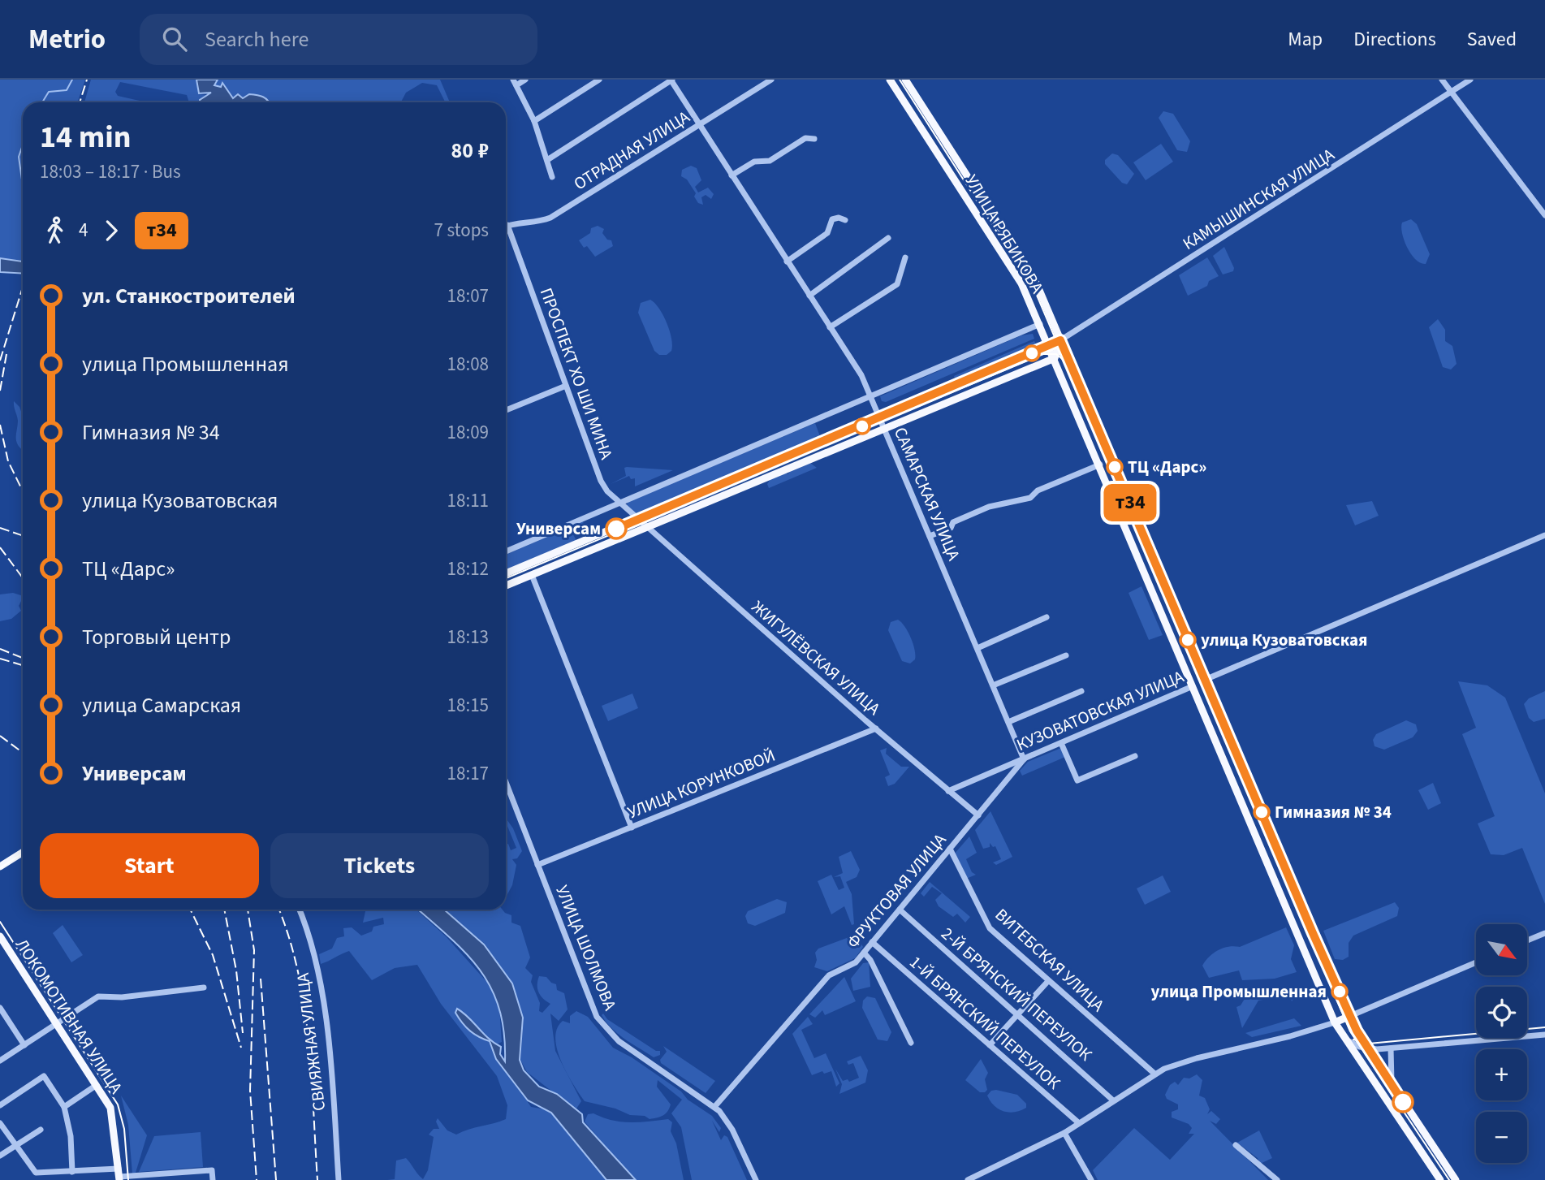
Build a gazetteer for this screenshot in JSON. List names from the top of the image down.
{
  "streets": {
    "main road": [
      "КАМЫШИНСКАЯ УЛИЦА",
      "УЛИЦА РЯБИКОВА",
      "КУЗОВАТОВСКАЯ УЛИЦА",
      "ЛОКОМОТИВНАЯ УЛИЦА"
    ],
    "street": [
      "ОТРАДНАЯ УЛИЦА",
      "ПРОСПЕКТ ХО ШИ МИНА",
      "САМАРСКАЯ УЛИЦА",
      "ЖИГУЛЁВСКАЯ УЛИЦА",
      "УЛИЦА КОРУНКОВОЙ",
      "ФРУКТОВАЯ УЛИЦА",
      "УЛИЦА ШОЛМОВА",
      "ВИТЕБСКАЯ УЛИЦА",
      "2-Й БРЯНСКИЙ ПЕРЕУЛОК",
      "1-Й БРЯНСКИЙ ПЕРЕУЛОК",
      "СВИЯЖНАЯ УЛИЦА"
    ]
  },
  "crossings": [
    ["ОТРАДНАЯ УЛИЦА", "ПРОСПЕКТ ХО ШИ МИНА"],
    ["ОТРАДНАЯ УЛИЦА", "САМАРСКАЯ УЛИЦА"],
    ["КАМЫШИНСКАЯ УЛИЦА", "УЛИЦА РЯБИКОВА"],
    ["КАМЫШИНСКАЯ УЛИЦА", "ПРОСПЕКТ ХО ШИ МИНА"],
    ["КАМЫШИНСКАЯ УЛИЦА", "САМАРСКАЯ УЛИЦА"],
    ["КАМЫШИНСКАЯ УЛИЦА", "ЖИГУЛЁВСКАЯ УЛИЦА"],
    ["УЛИЦА РЯБИКОВА", "КУЗОВАТОВСКАЯ УЛИЦА"],
    ["ПРОСПЕКТ ХО ШИ МИНА", "ЖИГУЛЁВСКАЯ УЛИЦА"],
    ["САМАРСКАЯ УЛИЦА", "КУЗОВАТОВСКАЯ УЛИЦА"],
    ["САМАРСКАЯ УЛИЦА", "ФРУКТОВАЯ УЛИЦА"],
    ["ЖИГУЛЁВСКАЯ УЛИЦА", "КУЗОВАТОВСКАЯ УЛИЦА"],
    ["ЖИГУЛЁВСКАЯ УЛИЦА", "УЛИЦА КОРУНКОВОЙ"],
    ["ЖИГУЛЁВСКАЯ УЛИЦА", "ФРУКТОВАЯ УЛИЦА"],
    ["КУЗОВАТОВСКАЯ УЛИЦА", "ФРУКТОВАЯ УЛИЦА"],
    ["УЛИЦА КОРУНКОВОЙ", "УЛИЦА ШОЛМОВА"],
    ["ФРУКТОВАЯ УЛИЦА", "УЛИЦА ШОЛМОВА"],
    ["ФРУКТОВАЯ УЛИЦА", "ВИТЕБСКАЯ УЛИЦА"],
    ["ФРУКТОВАЯ УЛИЦА", "2-Й БРЯНСКИЙ ПЕРЕУЛОК"],
    ["ФРУКТОВАЯ УЛИЦА", "1-Й БРЯНСКИЙ ПЕРЕУЛОК"]
  ],
  "places": [
    "ТЦ «Дарс»",
    "Универсам",
    "улица Кузоватовская",
    "Гимназия № 34",
    "улица Промышленная"
  ],
  "lines": ["bus line т34"],
  "north": "bottom right",
  "page": {
    "header": "Metrio",
    "search": "Search here",
    "nav": ["Map", "Directions", "Saved"],
    "on_map": "т34",
    "heading": ["14 min", "18:03 – 18:17 · Bus", "80 ₽"],
    "legs": ["4", "т34", "7 stops"],
    "list": [
      {
        "name": "ул. Станкостроителей",
        "value": "18:07"
      },
      {
        "name": "улица Промышленная",
        "value": "18:08"
      },
      {
        "name": "Гимназия № 34",
        "value": "18:09"
      },
      {
        "name": "улица Кузоватовская",
        "value": "18:11"
      },
      {
        "name": "ТЦ «Дарс»",
        "value": "18:12"
      },
      {
        "name": "Торговый центр",
        "value": "18:13"
      },
      {
        "name": "улица Самарская",
        "value": "18:15"
      },
      {
        "name": "Универсам",
        "value": "18:17"
      }
    ],
    "buttons": ["Start", "Tickets"],
    "map_buttons": ["+", "−"]
  }
}
